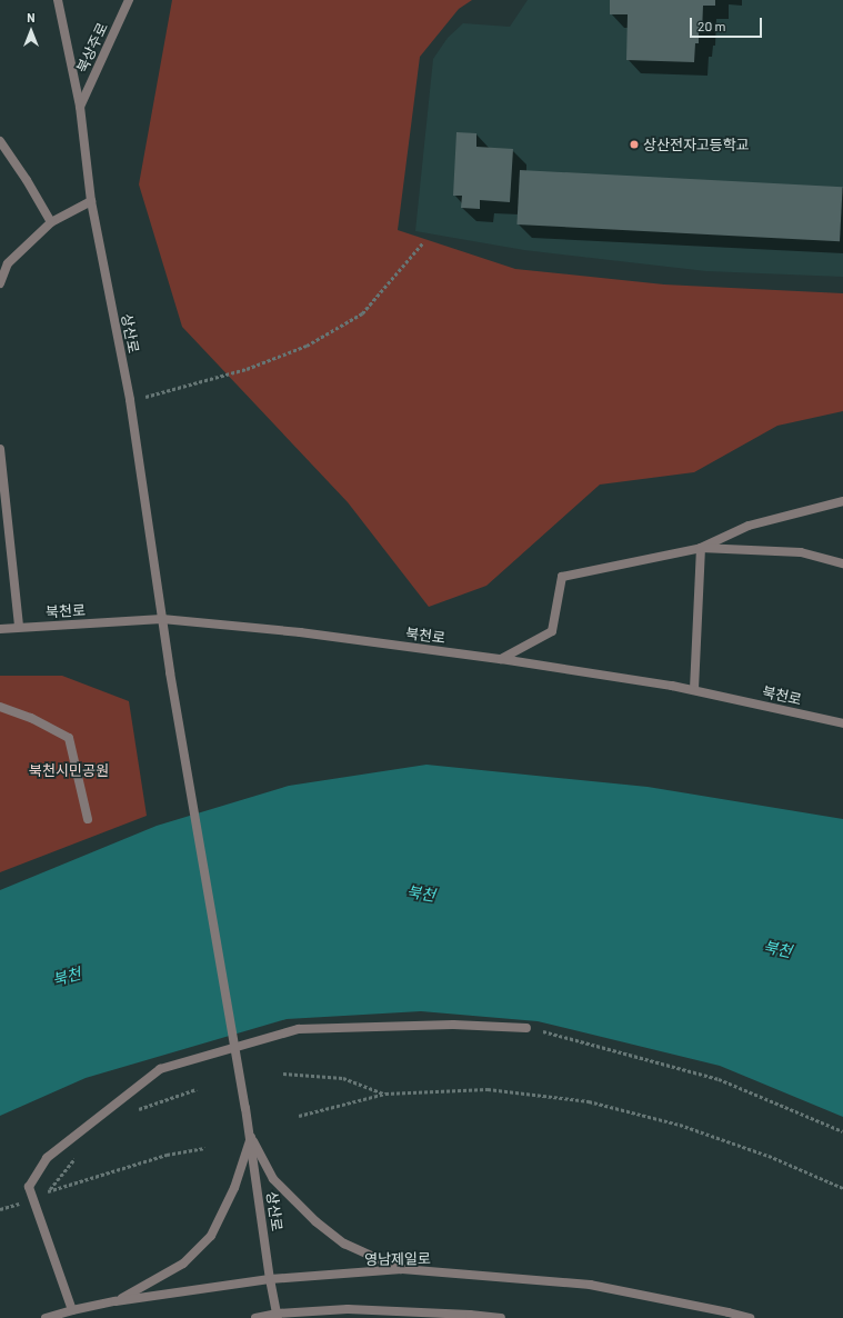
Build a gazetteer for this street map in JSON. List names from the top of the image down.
{
  "streets": {
    "street": [
      "북상주로",
      "상산로",
      "북천로",
      "영남제일로"
    ]
  },
  "crossings": [
    ["북상주로", "상산로"],
    ["상산로", "북천로"],
    ["상산로", "영남제일로"]
  ],
  "water": ["북천"],
  "parks": ["북천시민공원"],
  "places": ["상산전자고등학교"],
  "scale_bar": "20 m",
  "north": "top"
}
